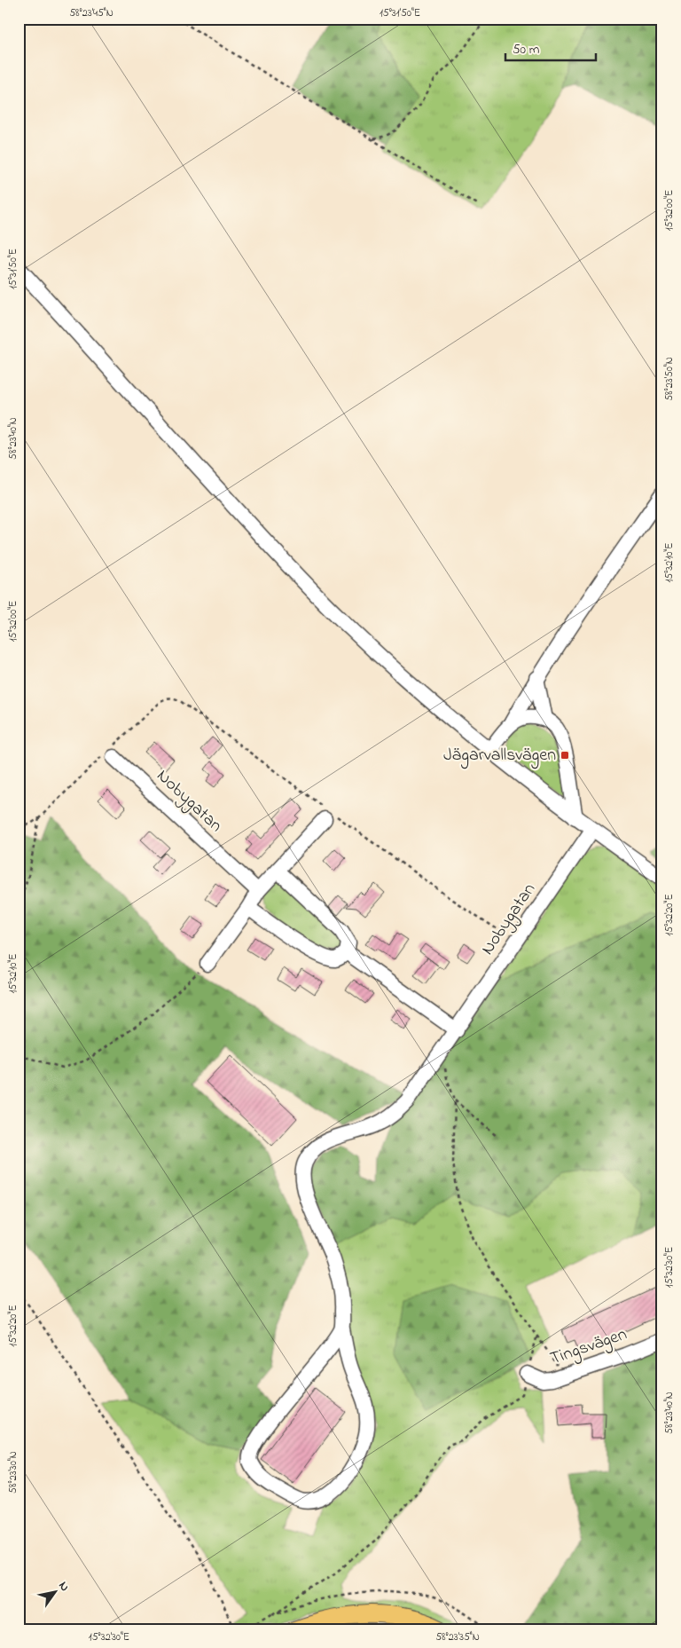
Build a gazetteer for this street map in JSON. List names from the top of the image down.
{
  "streets": {
    "street": ["Nobygatan", "Tingsvägen"]
  },
  "places": {
    "transit": ["Jägarvallsvägen"]
  },
  "scale_bar": "50 m",
  "north": "top right",
  "coordinates": [
    "58°23'45\"N",
    "15°31'50\"E",
    "15°32'00\"E",
    "58°23'50\"N",
    "58°23'40\"N",
    "15°32'10\"E",
    "15°32'20\"E",
    "15°32'30\"E",
    "58°23'30\"N",
    "58°23'35\"N"
  ]
}
